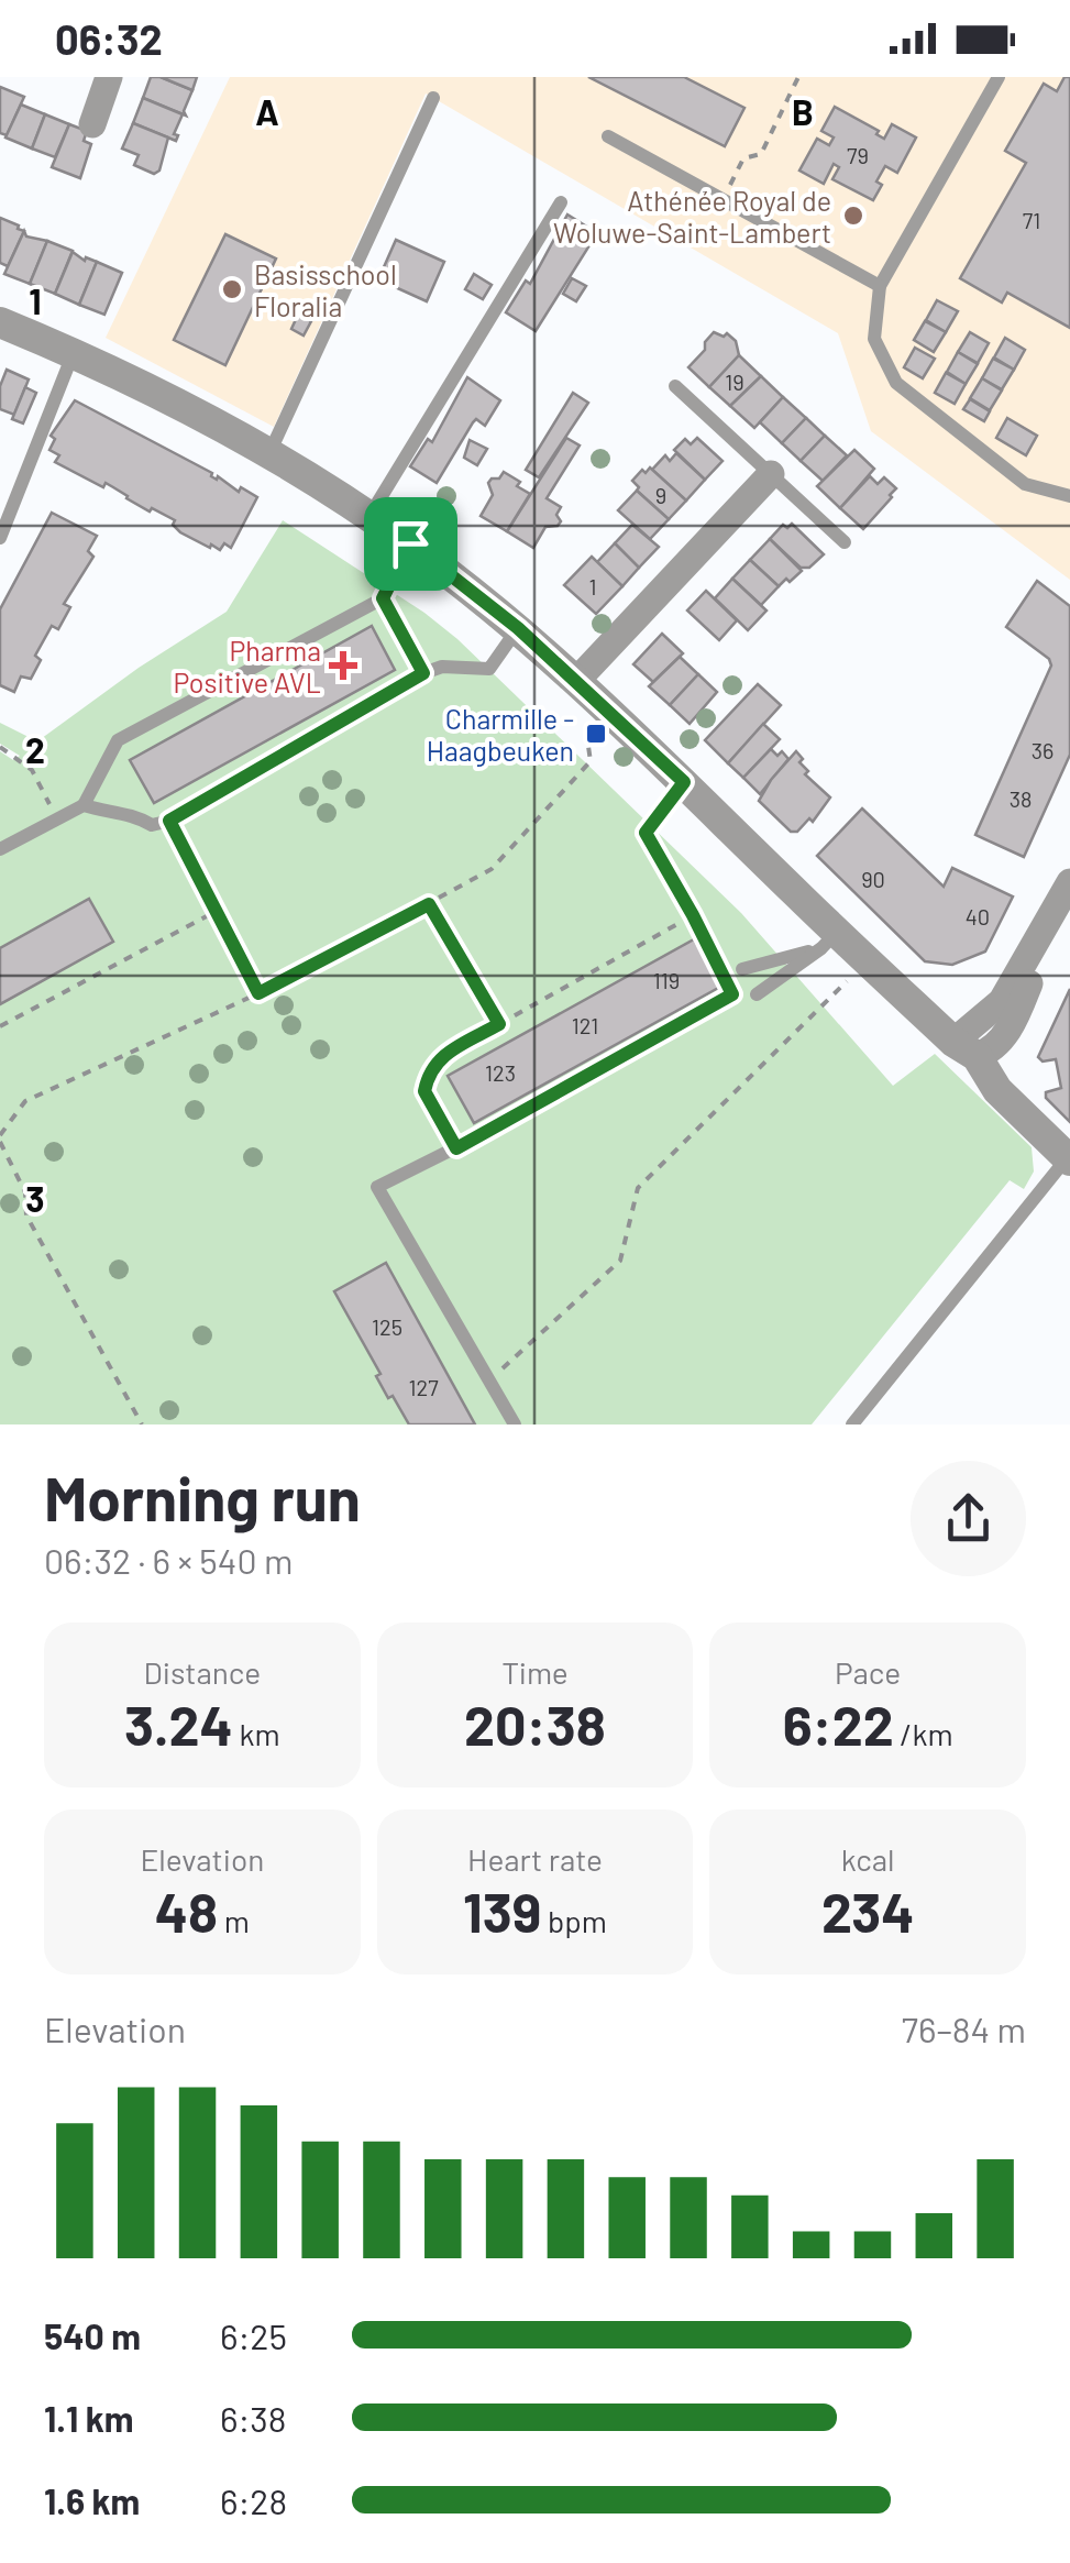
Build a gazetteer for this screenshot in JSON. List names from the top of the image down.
{
  "places": {
    "other": ["Athénée Royal de Woluwe-Saint-Lambert", "Basisschool Floralia"],
    "health": ["Pharma Positive AVL"],
    "transit": ["Charmille - Haagbeuken"]
  },
  "house_numbers": [
    "79",
    "71",
    "19",
    "9",
    "1",
    "36",
    "38",
    "90",
    "40",
    "119",
    "121",
    "123",
    "125",
    "127"
  ],
  "page": {
    "status": "06:32",
    "heading": ["Morning run", "06:32 · 6 × 540 m"],
    "stats": [
      ["Distance", "3.24 km"],
      ["Time", "20:38"],
      ["Pace", "6:22 /km"],
      ["Elevation", "48 m"],
      ["Heart rate", "139 bpm"],
      ["kcal", "234"]
    ],
    "chart": ["Elevation", "76–84 m"],
    "list": [
      {
        "name": "540 m",
        "note": "6:25"
      },
      {
        "name": "1.1 km",
        "note": "6:38"
      },
      {
        "name": "1.6 km",
        "note": "6:28"
      }
    ]
  },
  "grid": {
    "columns": ["A", "B"],
    "rows": ["1", "2", "3"]
  }
}
